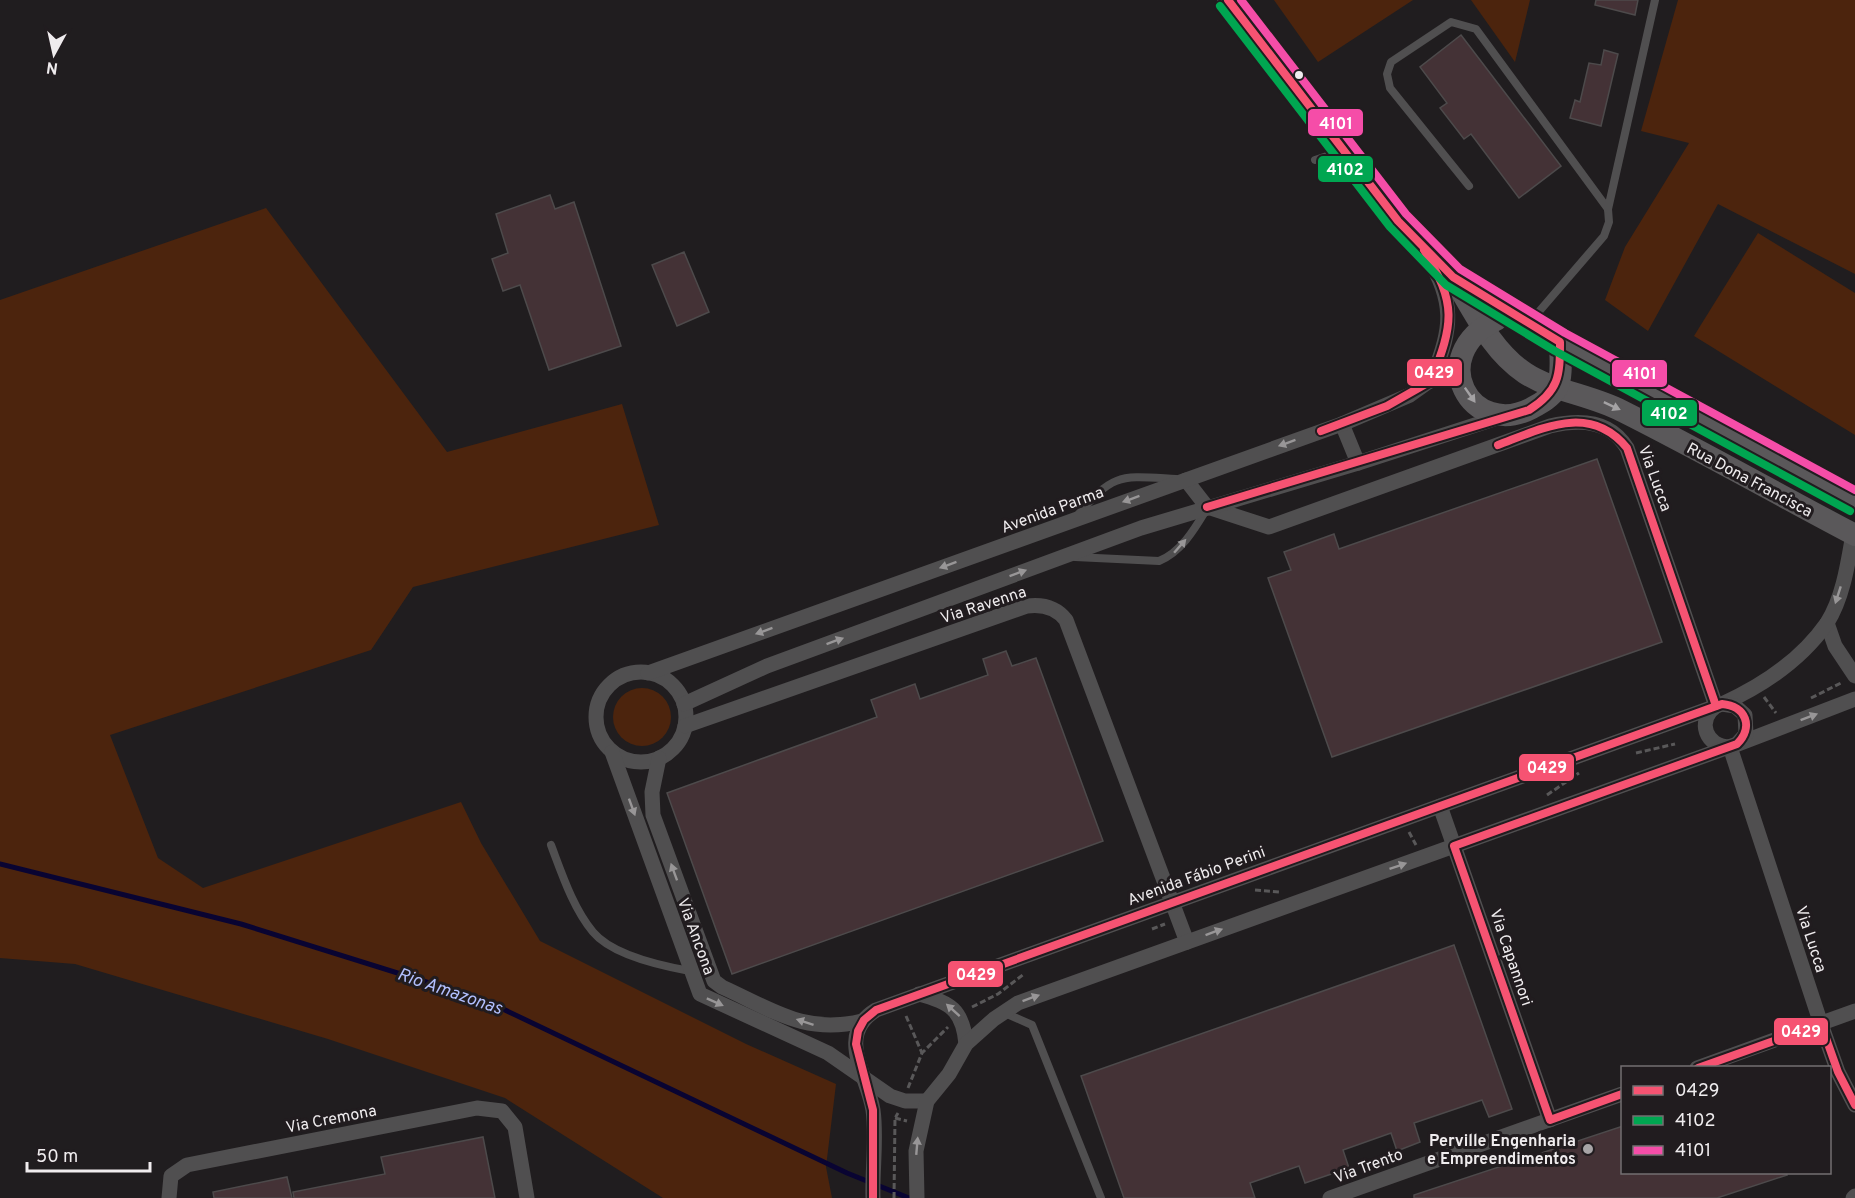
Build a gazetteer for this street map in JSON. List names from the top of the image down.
{
  "streets": {
    "main road": ["Rua Dona Francisca"],
    "street": [
      "Via Lucca",
      "Avenida Parma",
      "Via Ravenna",
      "Avenida Fábio Perini",
      "Via Ancona",
      "Via Capannori",
      "Via Cremona",
      "Via Trento"
    ]
  },
  "crossings": [
    ["Via Lucca", "Avenida Fábio Perini"],
    ["Rua Dona Francisca", "Avenida Fábio Perini"],
    ["Avenida Parma", "Via Ravenna"],
    ["Avenida Parma", "Via Ancona"],
    ["Via Ravenna", "Avenida Fábio Perini"],
    ["Via Ravenna", "Via Ancona"],
    ["Avenida Fábio Perini", "Via Ancona"],
    ["Avenida Fábio Perini", "Via Capannori"],
    ["Via Capannori", "Via Trento"]
  ],
  "water": ["Rio Amazonas"],
  "places": ["Perville Engenharia e Empreendimentos"],
  "lines": ["transit line 0429", "transit line 4101", "transit line 4102"],
  "legend": ["0429", "4102", "4101"],
  "scale_bar": "50 m",
  "north": "bottom"
}
